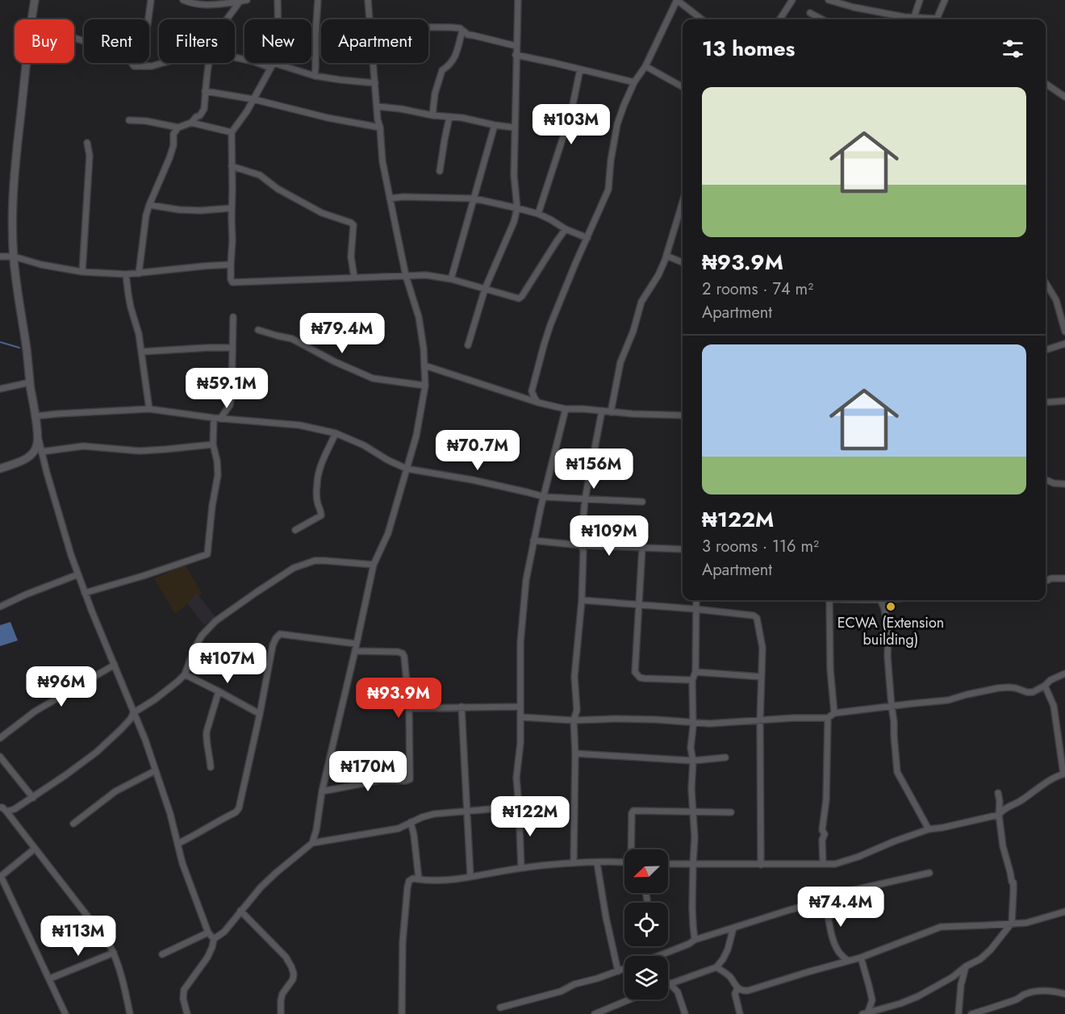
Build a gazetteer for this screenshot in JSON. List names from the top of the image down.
{
  "places": ["ECWA (Extension building)"],
  "north": "bottom left",
  "page": {
    "chip": [
      "Buy",
      "Rent",
      "Filters",
      "New",
      "Apartment"
    ],
    "heading": "13 homes",
    "list": [
      {
        "name": "₦93.9M",
        "note": "2 rooms · 74 m² · Apartment"
      },
      {
        "name": "₦122M",
        "note": "3 rooms · 116 m² · Apartment"
      }
    ],
    "price": [
      "₦103M",
      "₦79.4M",
      "₦59.1M",
      "₦70.7M",
      "₦156M",
      "₦109M",
      "₦107M",
      "₦96M",
      "₦93.9M",
      "₦170M",
      "₦122M",
      "₦74.4M",
      "₦113M"
    ]
  }
}
